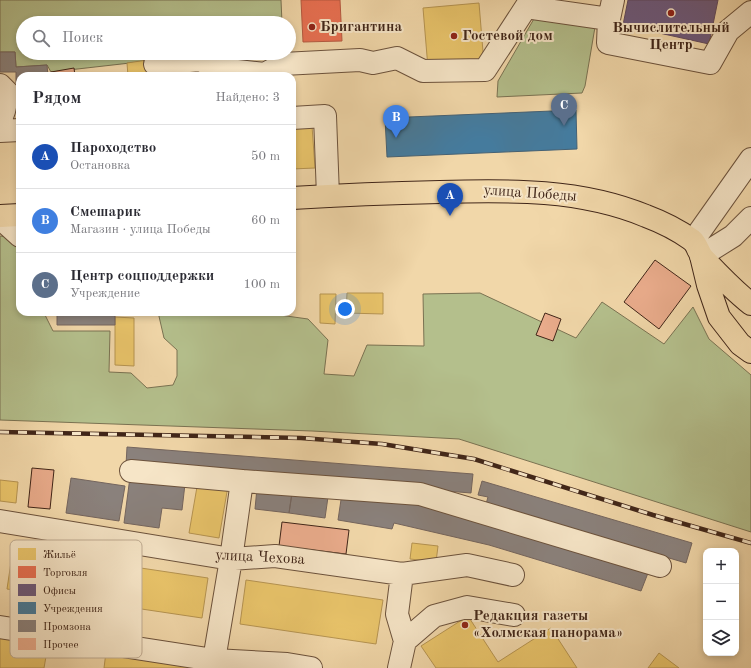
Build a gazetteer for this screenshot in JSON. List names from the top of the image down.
{
  "streets": {
    "main road": ["улица Победы"],
    "street": ["улица Чехова"]
  },
  "places": [
    "Вычислительный Центр",
    "Бригантина",
    "Гостевой дом",
    "Редакция газеты «Холмская панорама»"
  ],
  "legend": [
    "Жильё",
    "Торговля",
    "Офисы",
    "Учреждения",
    "Промзона",
    "Прочее"
  ],
  "page": {
    "search": "Поиск",
    "heading": ["Рядом", "Найдено: 3"],
    "pins": ["C", "B", "A"],
    "list": [
      {
        "mark": "A",
        "name": "Пароходство",
        "note": "Остановка",
        "value": "50 m"
      },
      {
        "mark": "B",
        "name": "Смешарик",
        "note": "Магазин · улица Победы",
        "value": "60 m"
      },
      {
        "mark": "C",
        "name": "Центр соцподдержки",
        "note": "Учреждение",
        "value": "100 m"
      }
    ],
    "map_buttons": ["+", "−"]
  }
}
